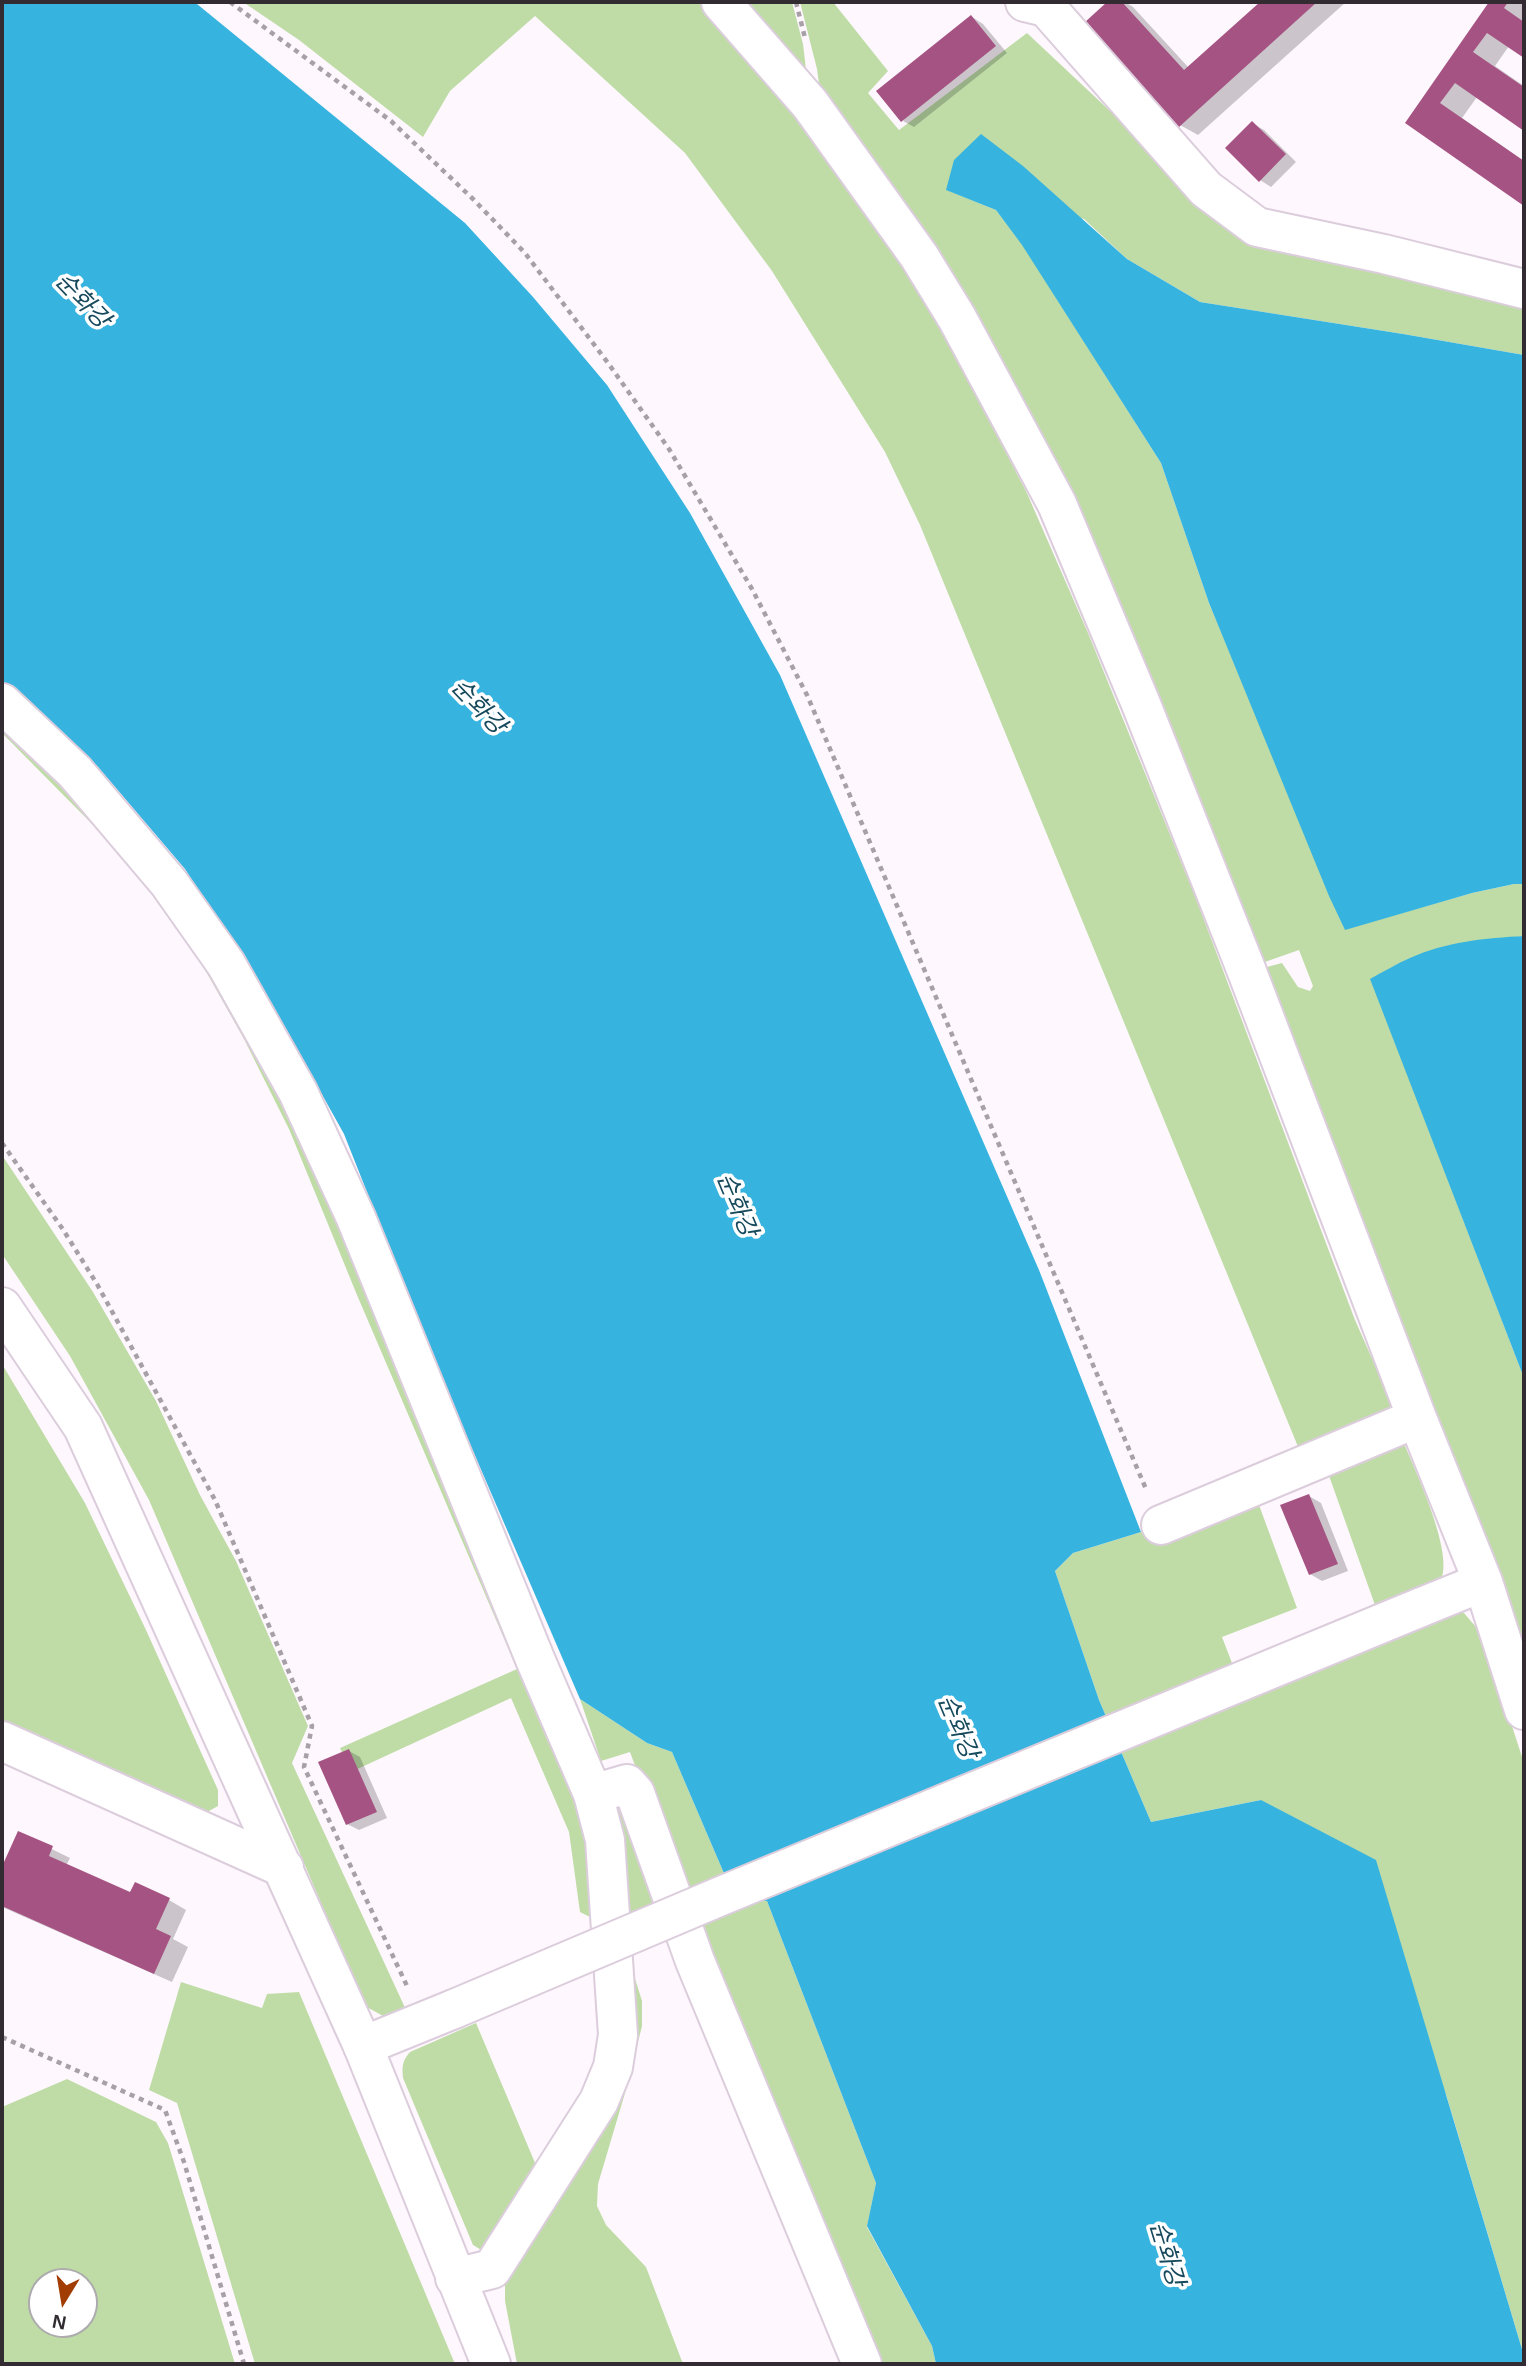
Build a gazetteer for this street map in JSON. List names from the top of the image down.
{
  "water": ["순화강"],
  "north": "bottom"
}
